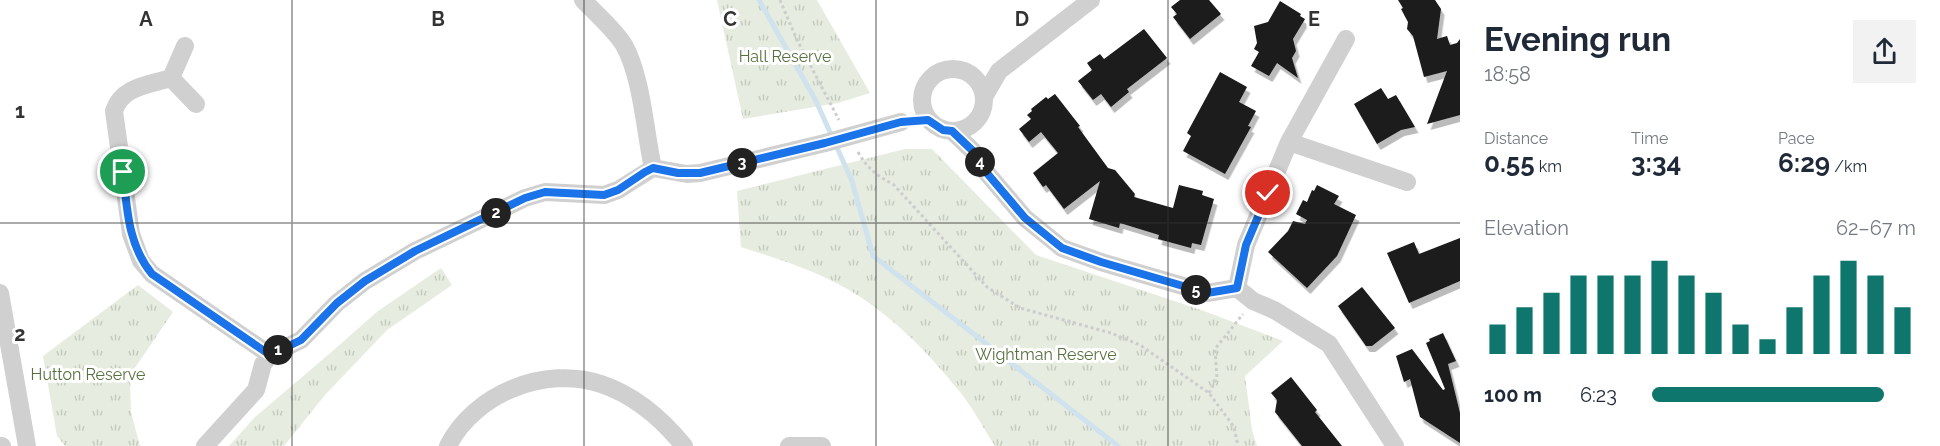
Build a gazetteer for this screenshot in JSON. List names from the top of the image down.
{
  "parks": ["Hall Reserve", "Wightman Reserve", "Hutton Reserve"],
  "page": {
    "heading": ["Evening run", "18:58"],
    "stats": [
      ["Distance", "0.55 km"],
      ["Time", "3:34"],
      ["Pace", "6:29 /km"]
    ],
    "pins": [
      "4",
      "3",
      "2",
      "5",
      "1"
    ],
    "chart": ["Elevation", "62–67 m"],
    "list": [
      {
        "name": "100 m",
        "note": "6:23"
      }
    ]
  },
  "grid": {
    "columns": [
      "A",
      "B",
      "C",
      "D",
      "E"
    ],
    "rows": ["1", "2"]
  }
}
